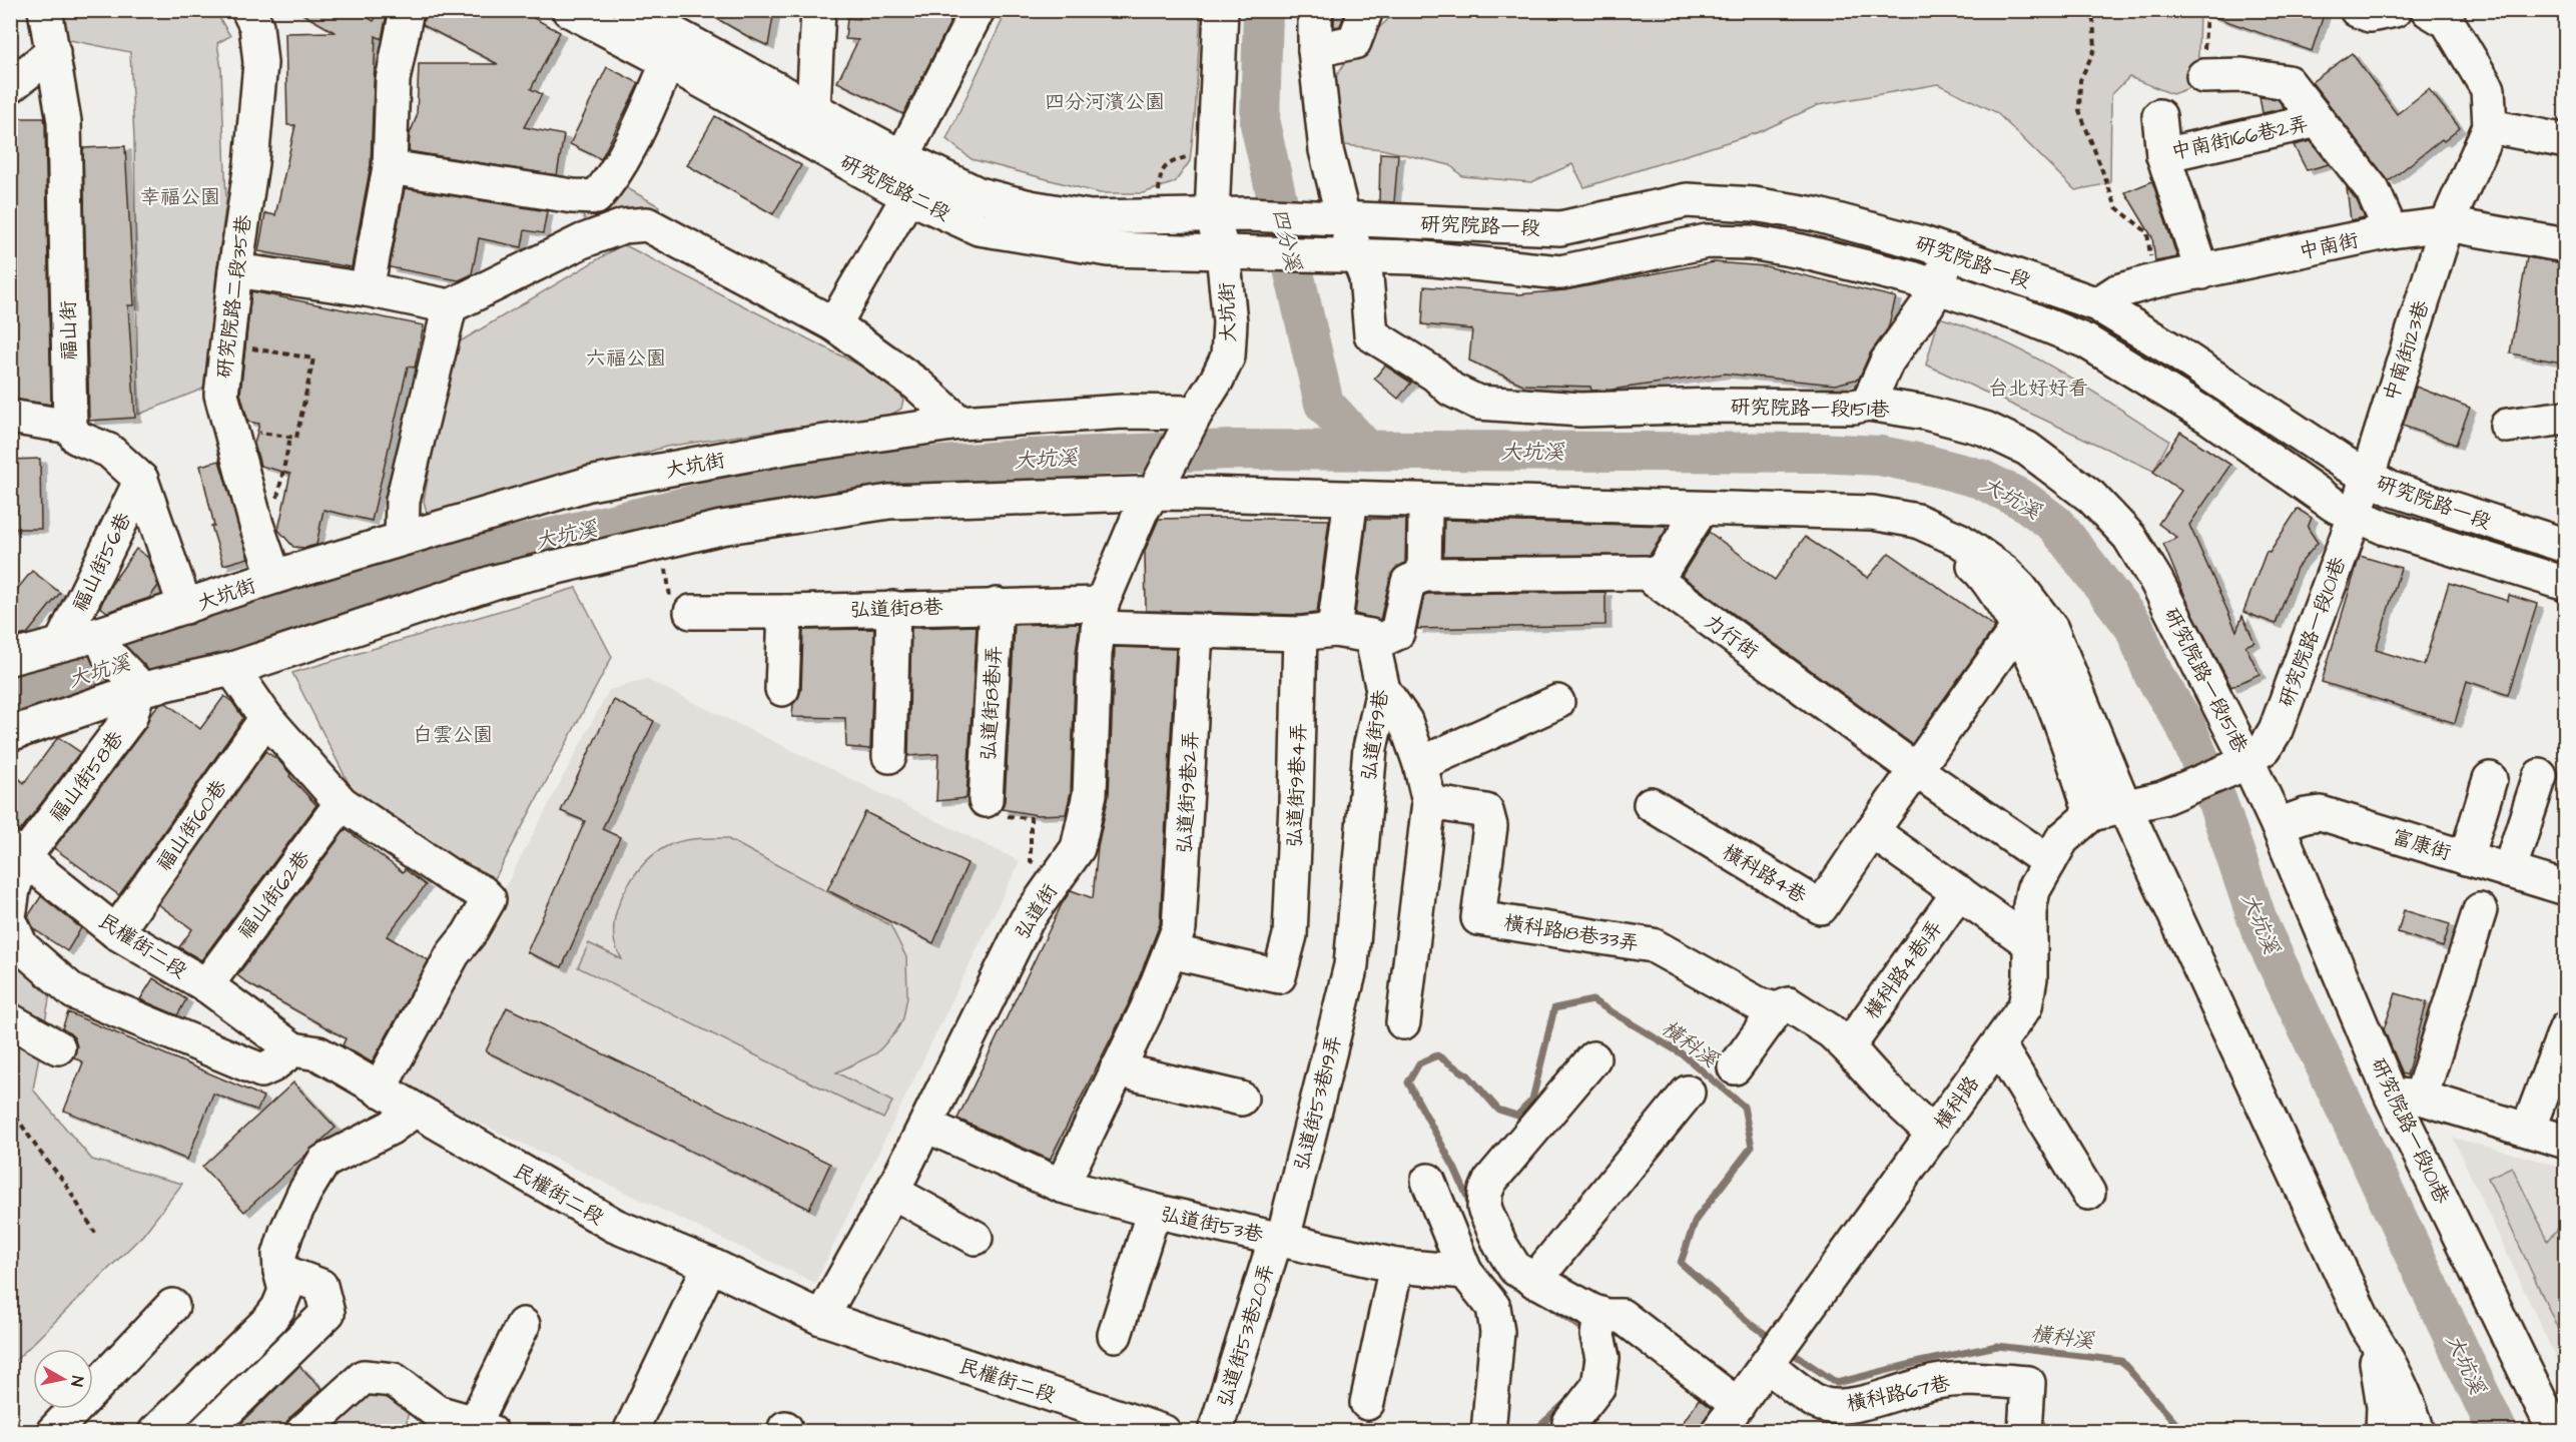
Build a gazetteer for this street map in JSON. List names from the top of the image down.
{
  "streets": {
    "street": [
      "中南街166巷2弄",
      "研究院路二段",
      "研究院路一段",
      "中南街",
      "研究院路二段35巷",
      "大坑街",
      "福山街",
      "中南街123巷",
      "研究院路一段151巷",
      "福山街56巷",
      "弘道街8巷",
      "研究院路一段101巷",
      "力行街",
      "弘道街8巷1弄",
      "弘道街9巷",
      "福山街58巷",
      "弘道街9巷4弄",
      "弘道街9巷2弄",
      "福山街60巷",
      "富康街",
      "橫科路4巷",
      "福山街62巷",
      "弘道街",
      "橫科路18巷33弄",
      "民權街二段",
      "橫科路4巷1弄",
      "弘道街53巷19弄",
      "橫科路",
      "弘道街53巷",
      "弘道街53巷20弄",
      "橫科路67巷"
    ]
  },
  "crossings": [
    ["研究院路二段", "研究院路一段"],
    ["研究院路二段", "大坑街"],
    ["研究院路二段", "研究院路一段151巷"],
    ["研究院路一段", "中南街"],
    ["研究院路一段", "中南街123巷"],
    ["研究院路一段", "研究院路一段151巷"],
    ["研究院路一段", "研究院路一段101巷"],
    ["中南街", "中南街123巷"],
    ["研究院路二段35巷", "大坑街"],
    ["大坑街", "福山街56巷"],
    ["大坑街", "弘道街"],
    ["中南街123巷", "研究院路一段101巷"],
    ["研究院路一段151巷", "研究院路一段101巷"],
    ["研究院路一段151巷", "富康街"],
    ["弘道街8巷", "弘道街8巷1弄"],
    ["弘道街8巷", "弘道街"],
    ["研究院路一段101巷", "富康街"],
    ["力行街", "橫科路"],
    ["弘道街9巷", "弘道街53巷19弄"],
    ["福山街58巷", "民權街二段"],
    ["弘道街9巷4弄", "弘道街9巷2弄"],
    ["弘道街9巷2弄", "弘道街53巷"],
    ["福山街60巷", "民權街二段"],
    ["福山街62巷", "民權街二段"],
    ["弘道街", "民權街二段"],
    ["弘道街", "弘道街53巷"],
    ["弘道街53巷19弄", "弘道街53巷"],
    ["弘道街53巷19弄", "弘道街53巷20弄"],
    ["橫科路", "橫科路67巷"],
    ["弘道街53巷", "弘道街53巷20弄"]
  ],
  "water": ["四分溪", "大坑溪", "橫科溪"],
  "parks": [
    "四分河濱公園",
    "幸福公園",
    "六福公園",
    "台北好好看",
    "白雲公園"
  ],
  "north": "right"
}
